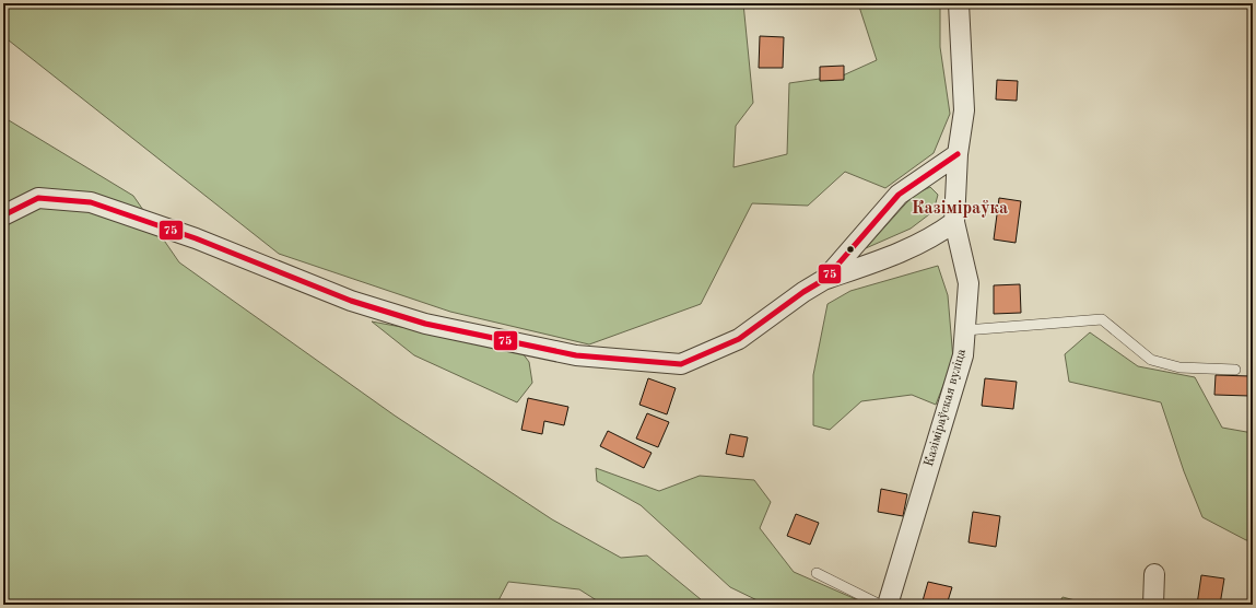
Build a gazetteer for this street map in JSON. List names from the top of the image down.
{
  "streets": {
    "street": ["Казіміраўская вуліца"]
  },
  "districts": ["Казіміраўка"],
  "lines": ["transit line 75"]
}
